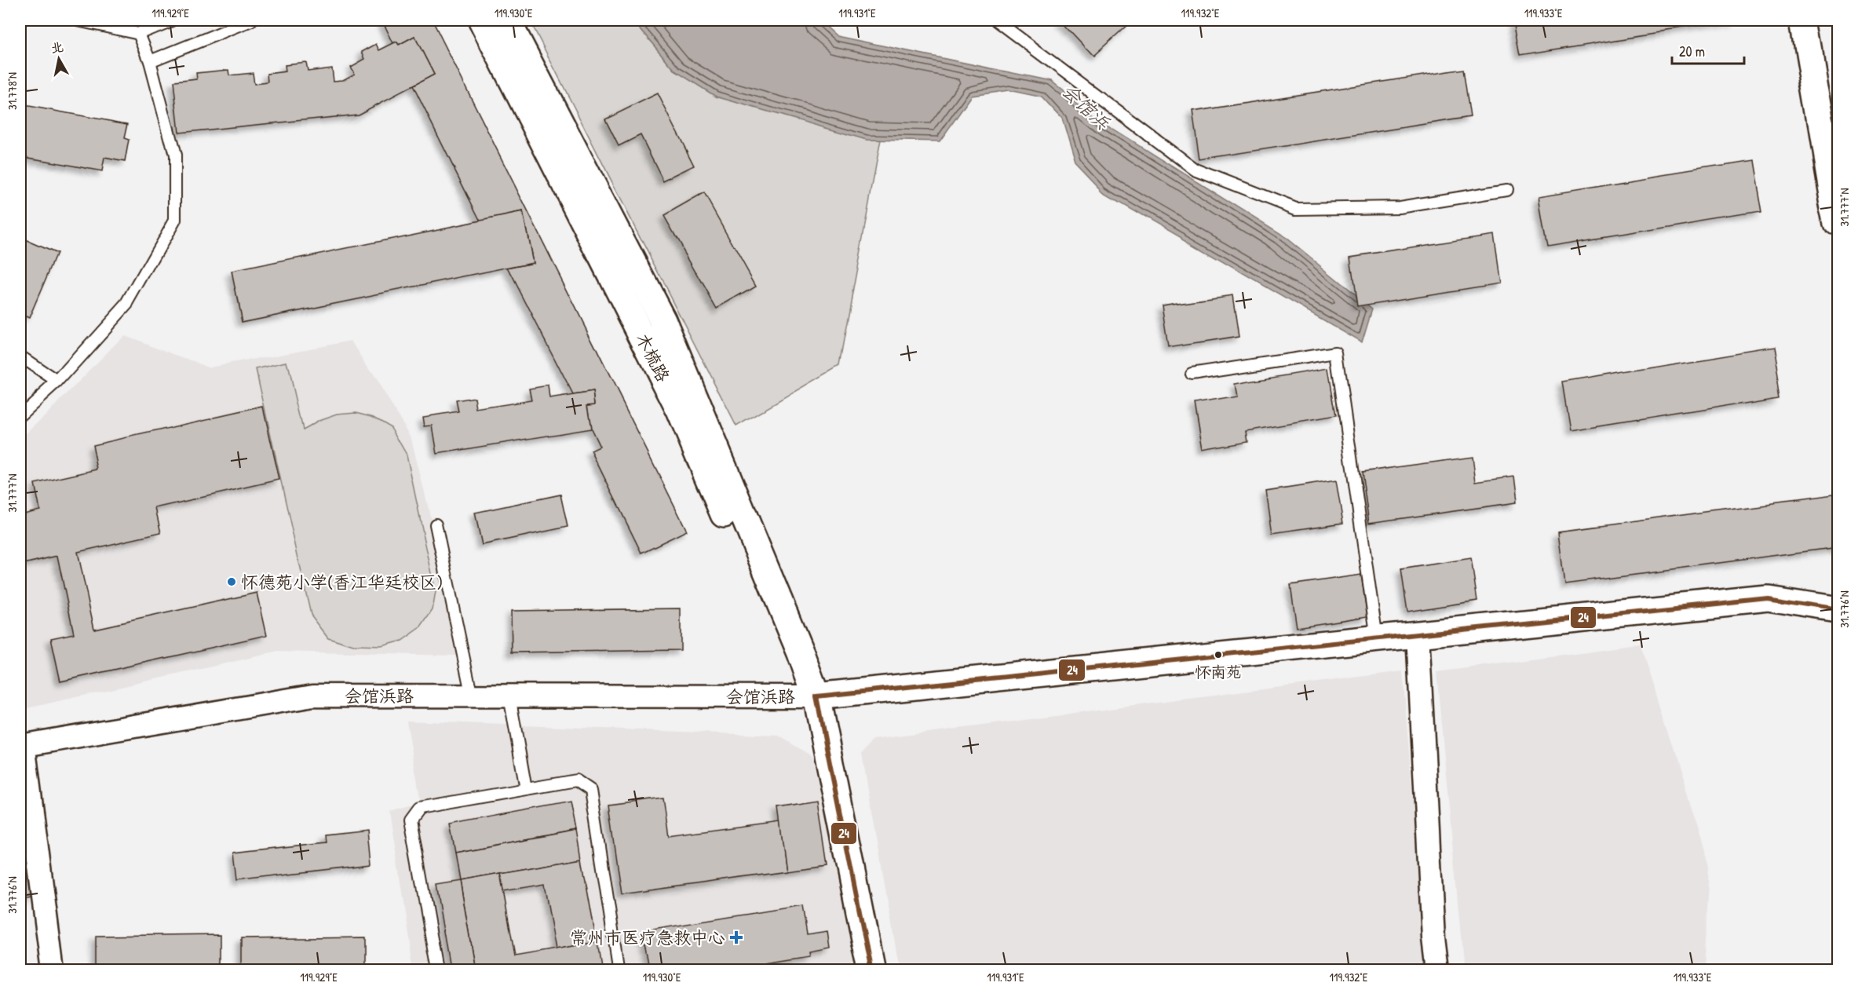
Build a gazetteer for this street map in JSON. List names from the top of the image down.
{
  "streets": {
    "street": ["木梳路", "会馆浜路"]
  },
  "crossings": [
    ["木梳路", "会馆浜路"]
  ],
  "water": ["会馆浜"],
  "places": {
    "other": ["怀德苑小学(香江华廷校区)", "怀南苑"],
    "health": ["常州市医疗急救中心"]
  },
  "lines": ["transit line 24"],
  "scale_bar": "20 m",
  "north": "top",
  "coordinates": [
    "119.929°E",
    "119.930°E",
    "119.931°E",
    "119.932°E",
    "119.933°E",
    "31.778°N",
    "31.777°N",
    "31.776°N"
  ]
}
